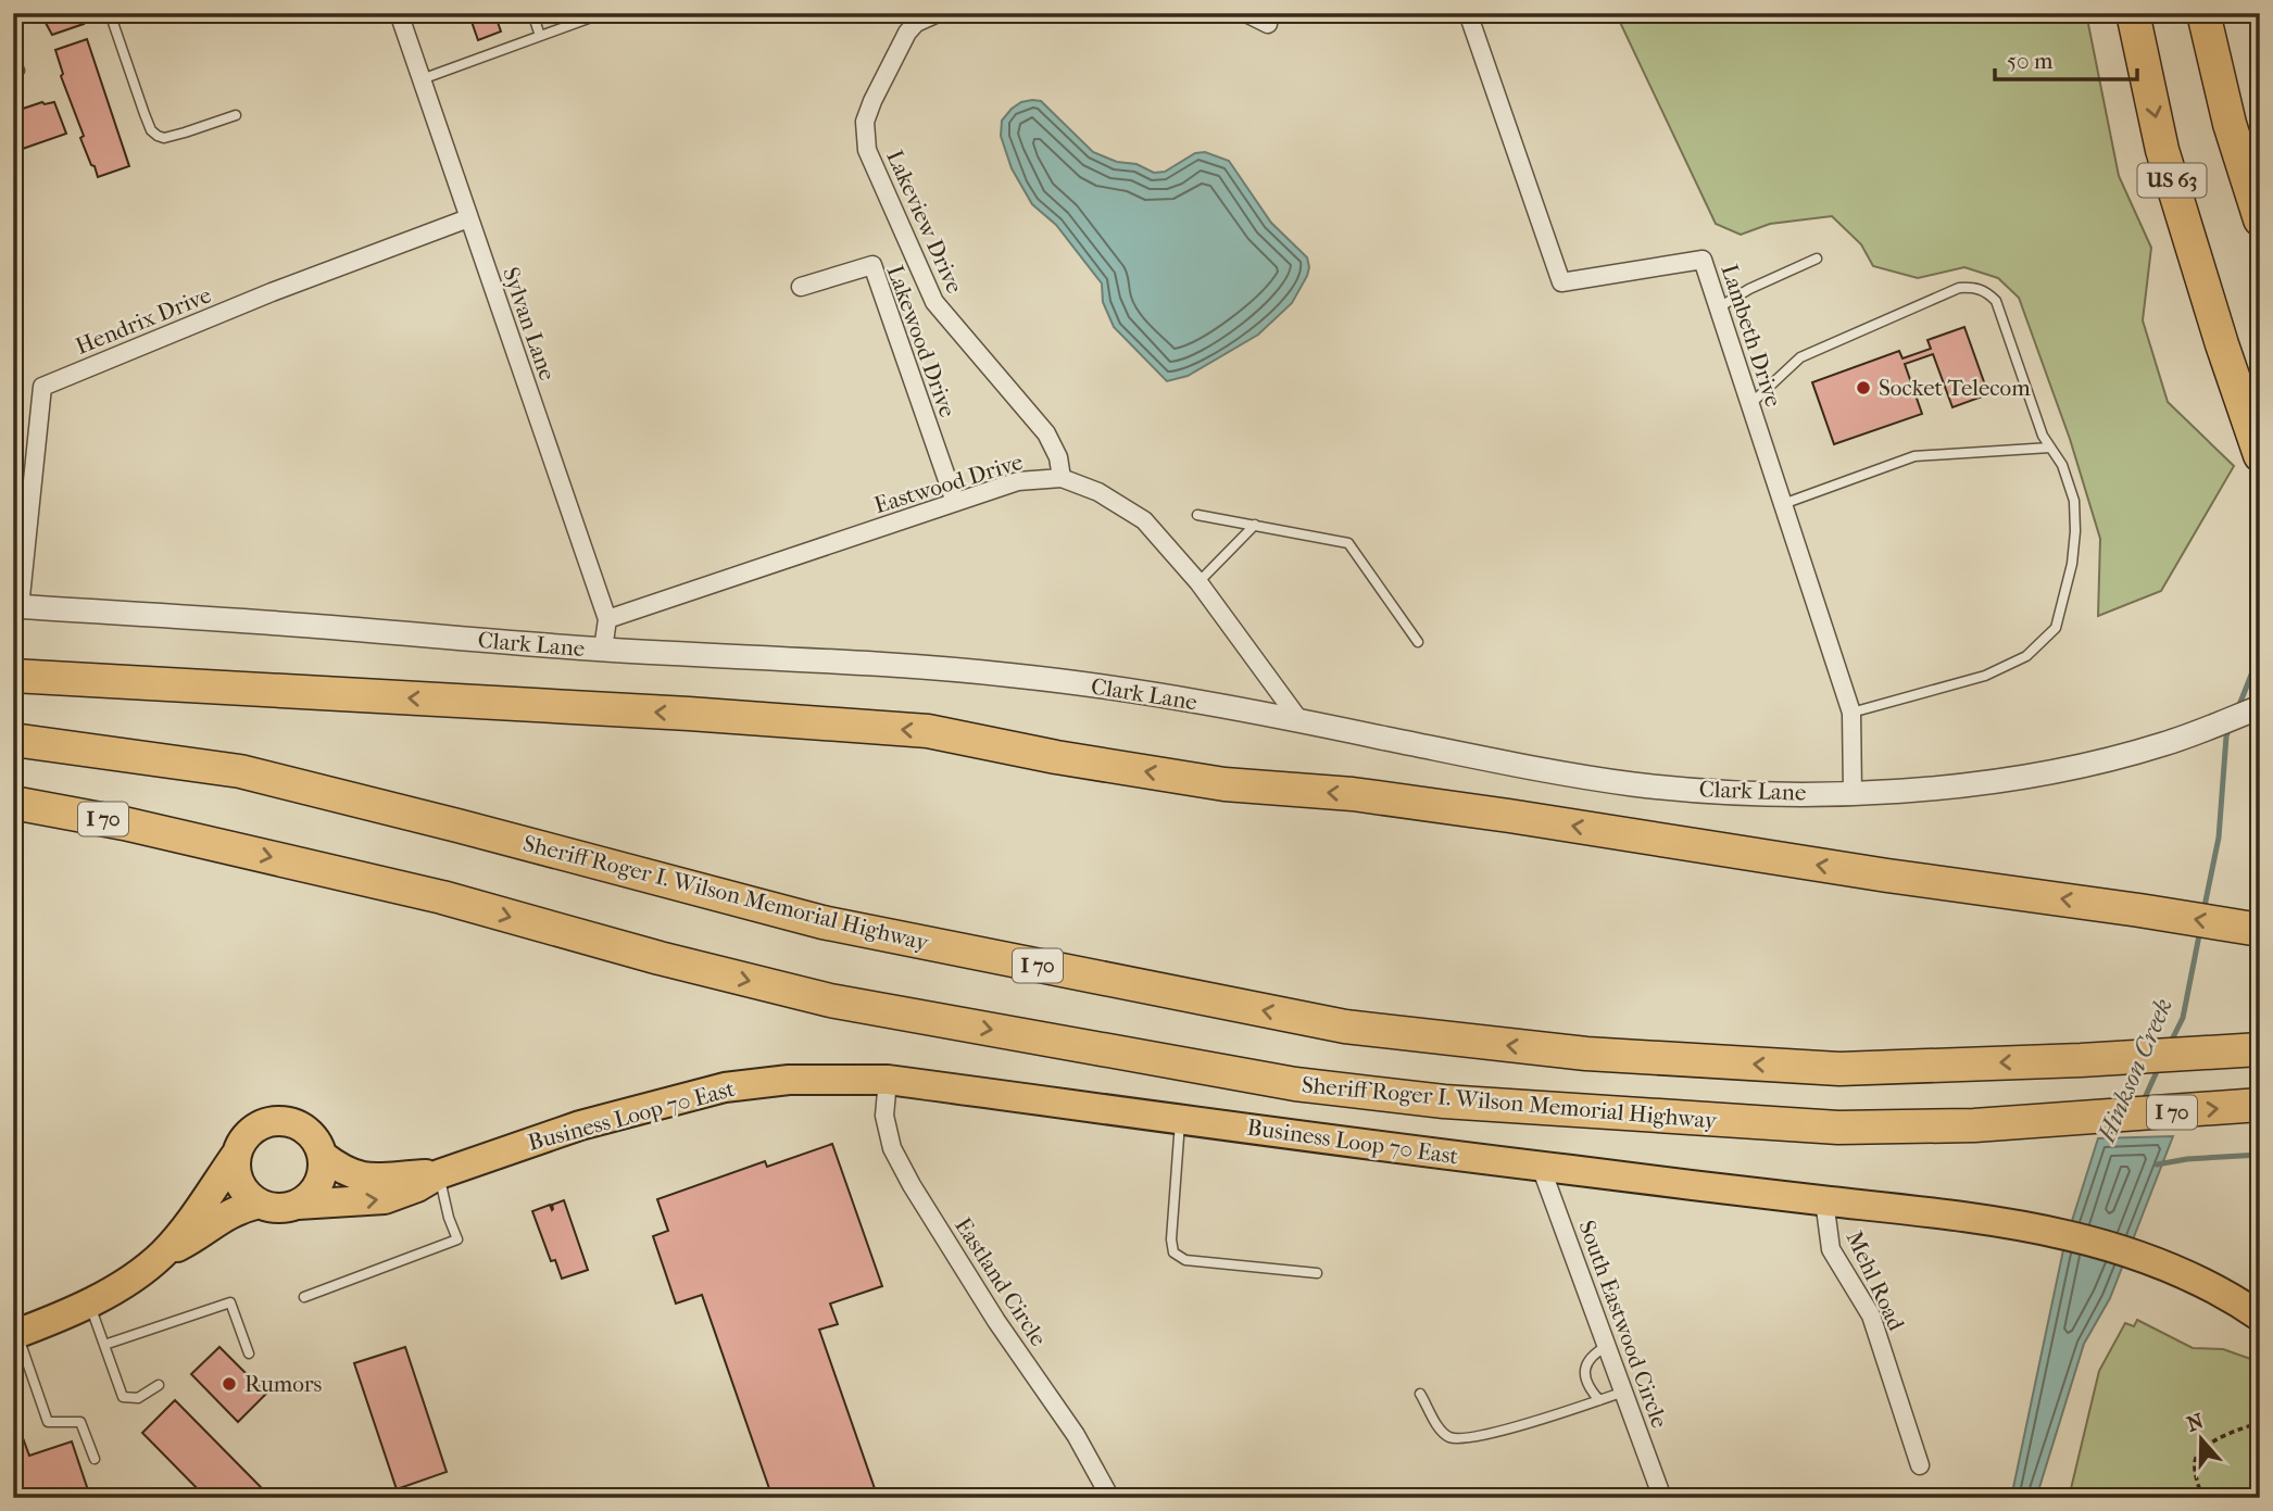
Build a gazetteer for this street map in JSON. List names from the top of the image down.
{
  "streets": {
    "highway": ["US 63", "I 70", "Sheriff Roger I. Wilson Memorial Highway"],
    "main road": ["Business Loop 70 East"],
    "street": [
      "Lakeview Drive",
      "Hendrix Drive",
      "Sylvan Lane",
      "Lambeth Drive",
      "Lakewood Drive",
      "Eastwood Drive",
      "Clark Lane",
      "Mehl Road",
      "Eastland Circle",
      "South Eastwood Circle"
    ]
  },
  "crossings": [
    ["Lakeview Drive", "Eastwood Drive"],
    ["Hendrix Drive", "Sylvan Lane"],
    ["Hendrix Drive", "Clark Lane"],
    ["Sylvan Lane", "Eastwood Drive"],
    ["Sylvan Lane", "Clark Lane"],
    ["Lambeth Drive", "Clark Lane"],
    ["Lakewood Drive", "Eastwood Drive"],
    ["Eastwood Drive", "Clark Lane"],
    ["Business Loop 70 East", "Mehl Road"],
    ["Business Loop 70 East", "Eastland Circle"],
    ["Business Loop 70 East", "South Eastwood Circle"]
  ],
  "water": ["Hinkson Creek"],
  "places": ["Socket Telecom", "Rumors"],
  "scale_bar": "50 m",
  "north": "top"
}
